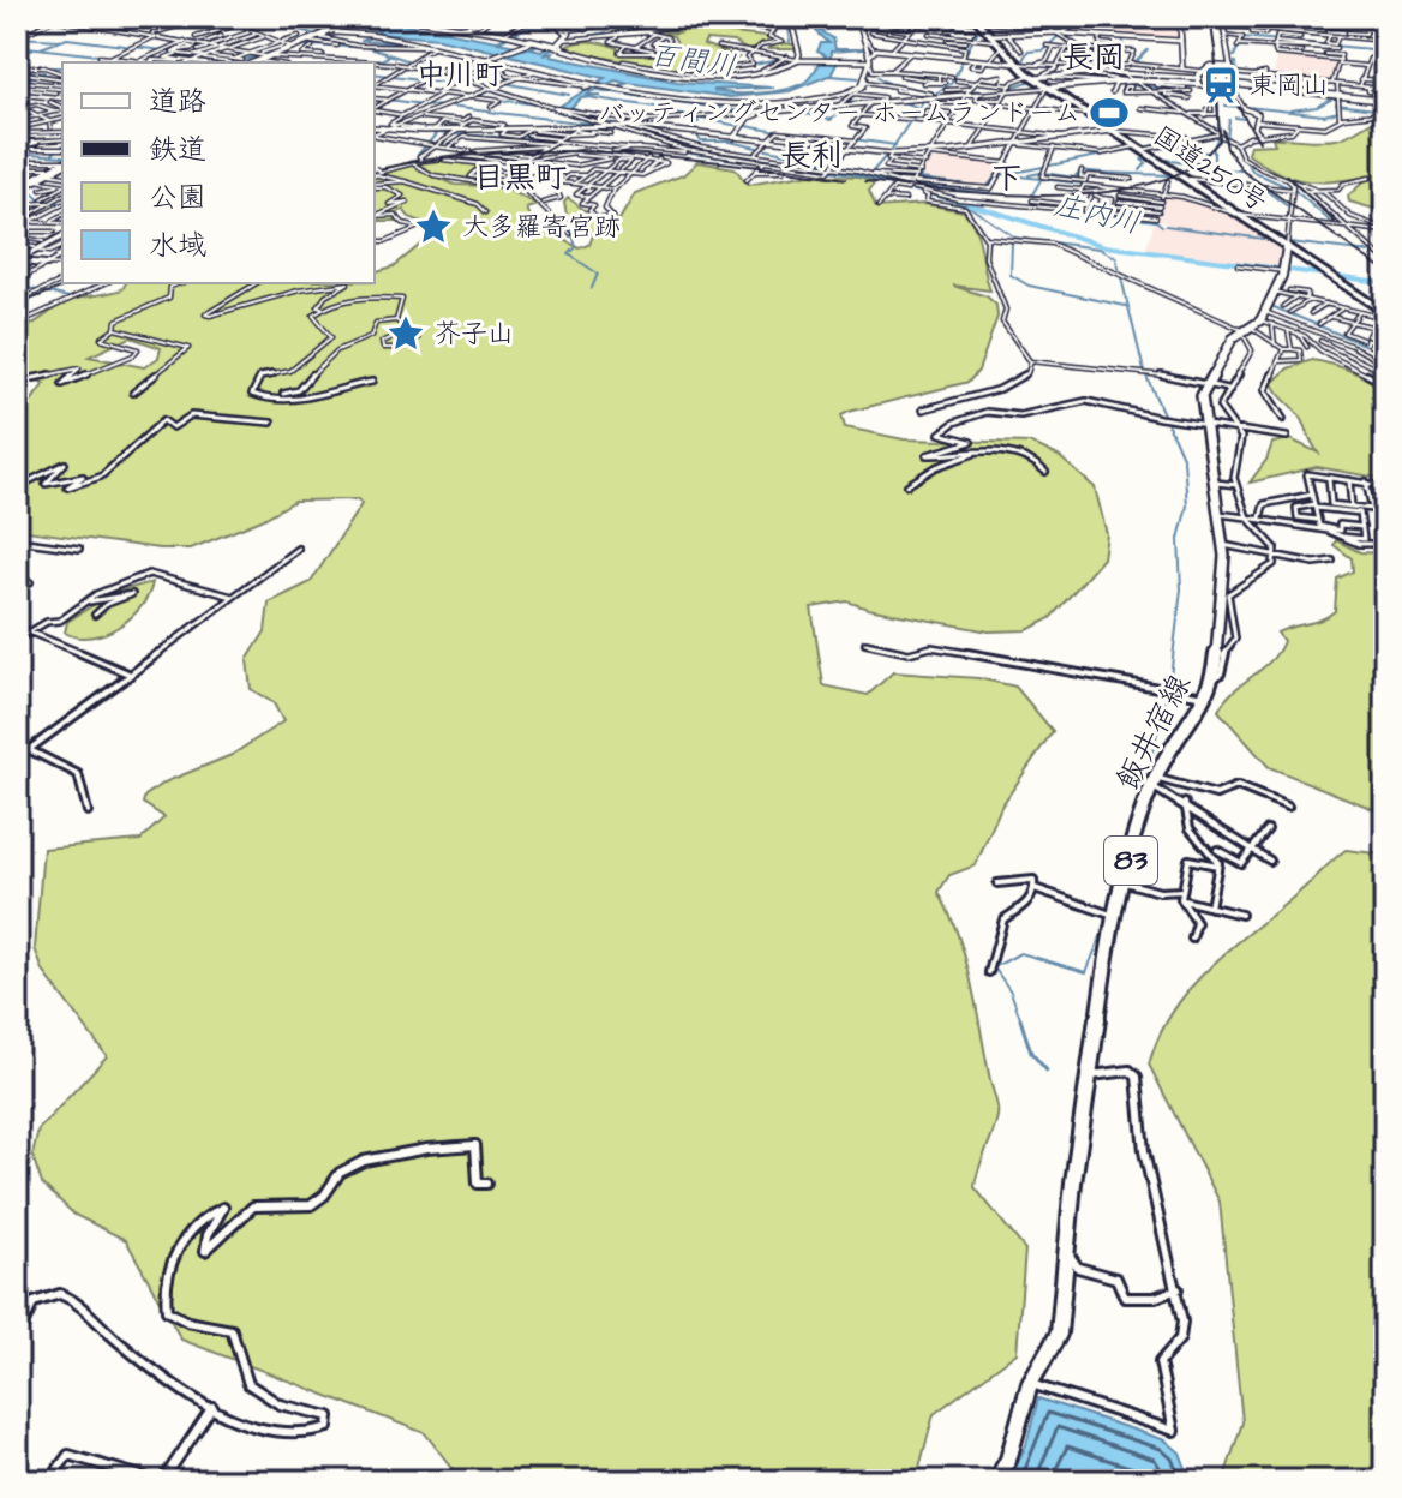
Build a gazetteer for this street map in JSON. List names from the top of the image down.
{
  "streets": {
    "highway": ["国道250号"],
    "main road": ["飯井宿線", "83"]
  },
  "crossings": [
    ["国道250号", "飯井宿線"]
  ],
  "districts": [
    "長岡",
    "中川町",
    "長利",
    "目黒町",
    "下"
  ],
  "water": ["百間川", "庄内川"],
  "places": {
    "station": ["東岡山"],
    "sports": ["バッティングセンター ホームランドーム"],
    "place": ["大多羅寄宮跡", "芥子山"]
  },
  "legend": [
    "道路",
    "鉄道",
    "公園",
    "水域"
  ]
}
